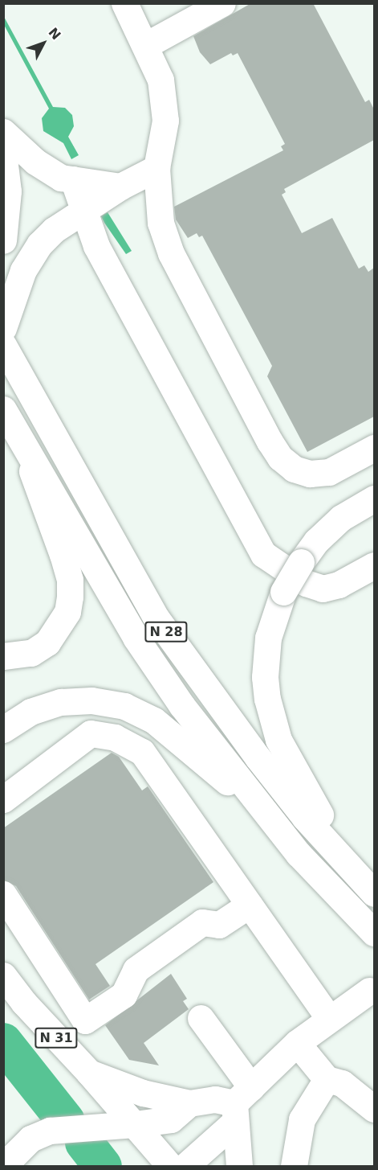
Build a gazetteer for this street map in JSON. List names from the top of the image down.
{
  "streets": {
    "main road": ["N 28", "N 31"]
  },
  "north": "top right"
}
